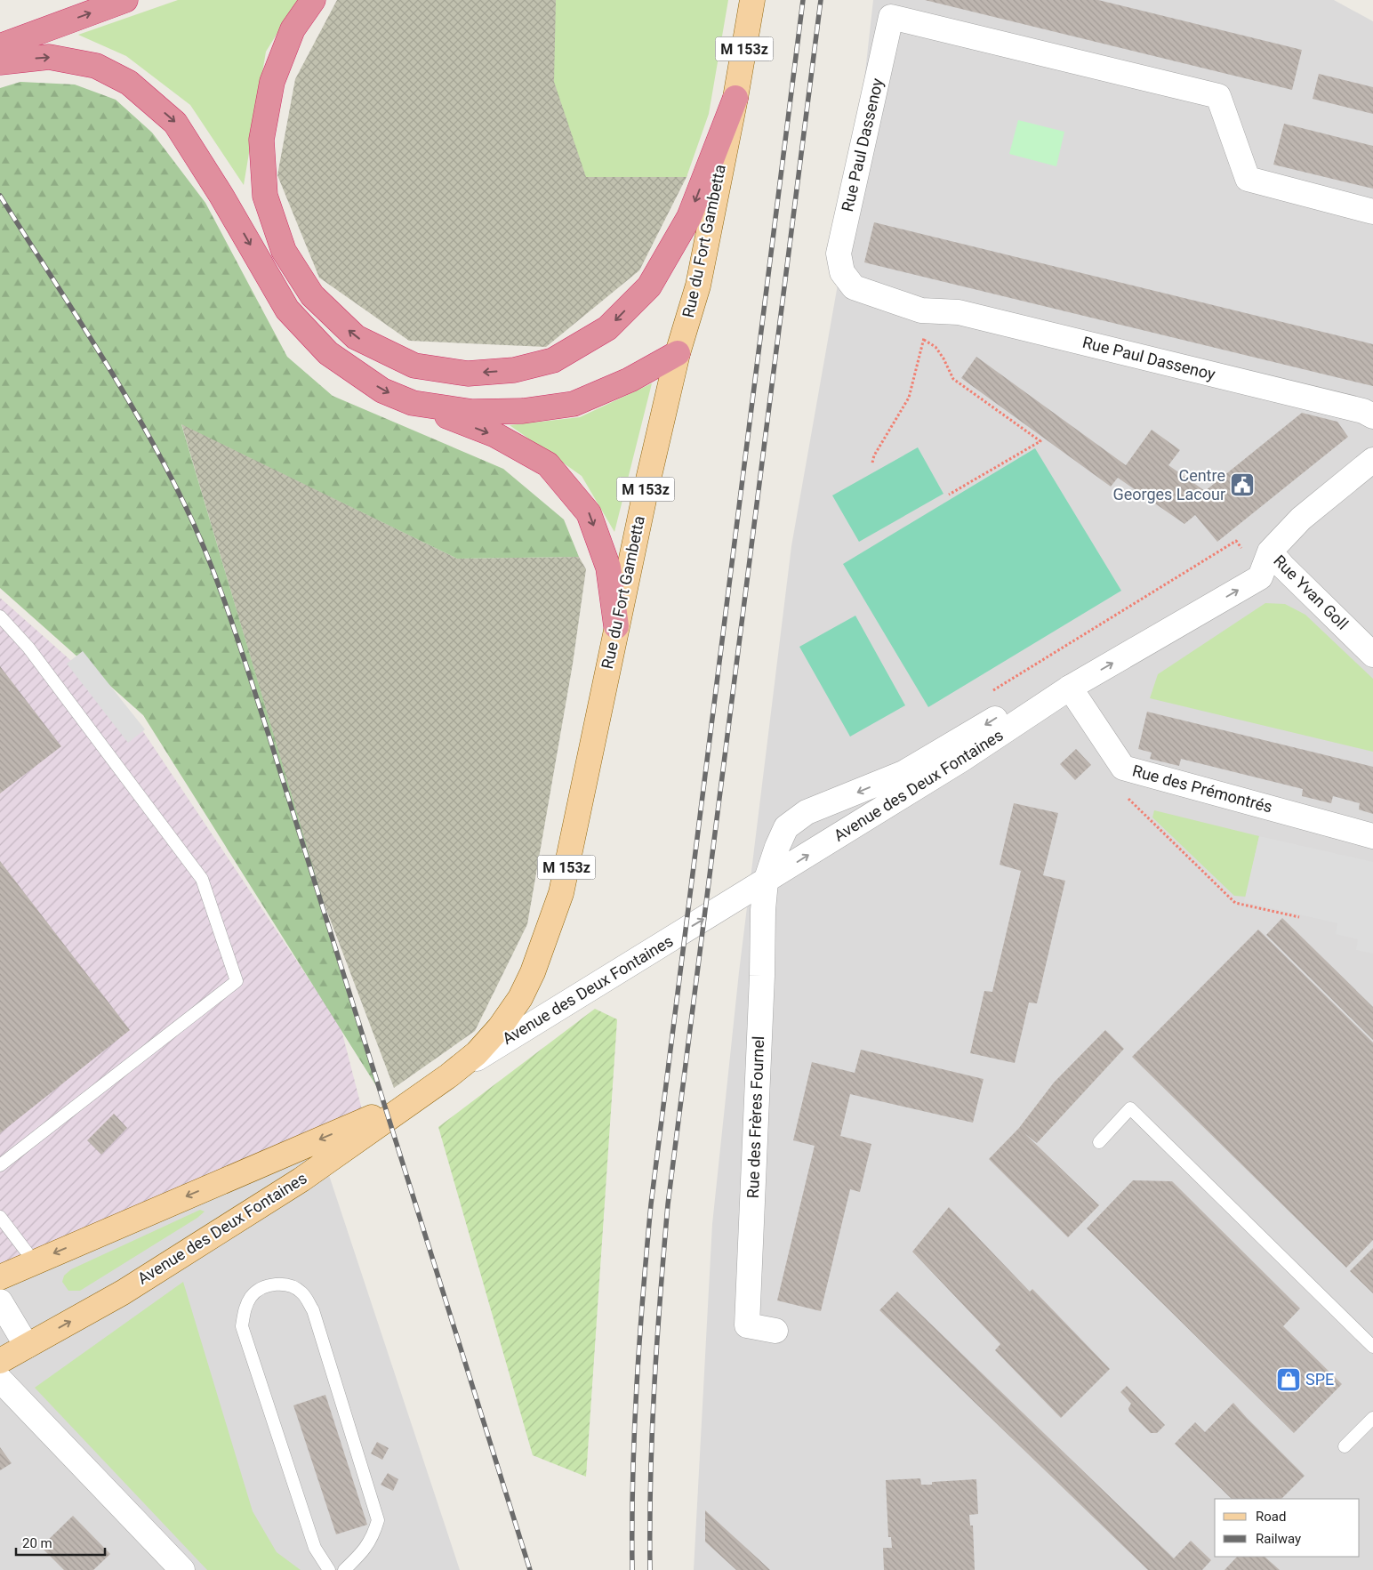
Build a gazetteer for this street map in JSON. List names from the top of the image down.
{
  "streets": {
    "main road": ["M 153z", "Rue du Fort Gambetta", "Avenue des Deux Fontaines"],
    "street": [
      "Rue Paul Dassenoy",
      "Rue Yvan Goll",
      "Rue des Prémontrés",
      "Rue des Frères Fournel"
    ]
  },
  "crossings": [
    ["Rue du Fort Gambetta", "Avenue des Deux Fontaines"],
    ["Avenue des Deux Fontaines", "Rue des Prémontrés"],
    ["Avenue des Deux Fontaines", "Rue des Frères Fournel"]
  ],
  "places": {
    "public building": ["Centre Georges Lacour"],
    "shop": ["SPE"]
  },
  "legend": ["Road", "Railway"],
  "scale_bar": "20 m"
}
